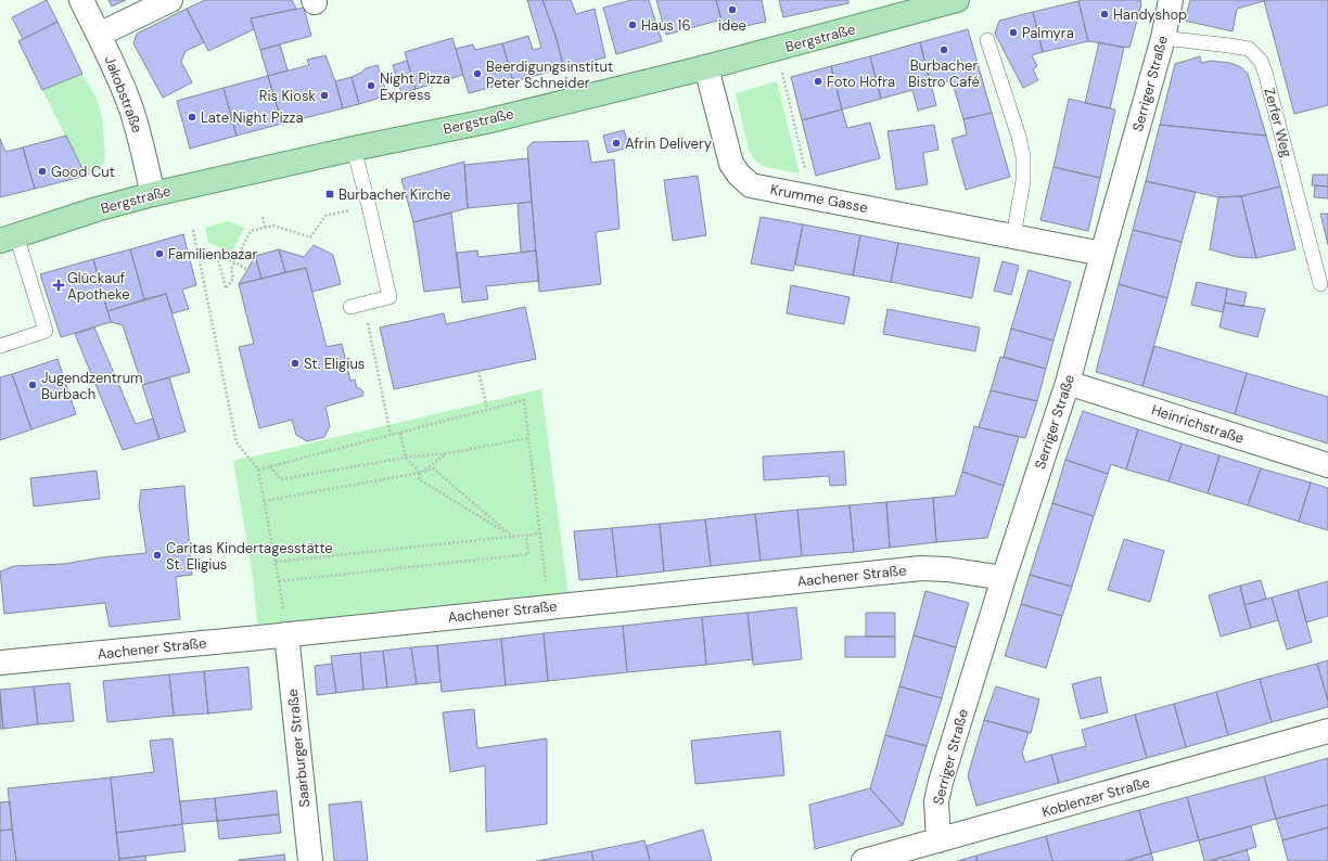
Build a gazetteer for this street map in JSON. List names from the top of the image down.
{
  "streets": {
    "main road": ["Bergstraße"],
    "street": [
      "Serriger Straße",
      "Jakobstraße",
      "Krumme Gasse",
      "Heinrichstraße",
      "Aachener Straße",
      "Saarburger Straße",
      "Koblenzer Straße"
    ],
    "lane": ["Zerfer Weg"]
  },
  "crossings": [
    ["Bergstraße", "Jakobstraße"],
    ["Bergstraße", "Krumme Gasse"],
    ["Serriger Straße", "Zerfer Weg"],
    ["Serriger Straße", "Krumme Gasse"],
    ["Serriger Straße", "Heinrichstraße"],
    ["Serriger Straße", "Aachener Straße"],
    ["Serriger Straße", "Koblenzer Straße"],
    ["Aachener Straße", "Saarburger Straße"]
  ],
  "places": {
    "other": [
      "idee",
      "Handyshop",
      "Haus 16",
      "Palmyra",
      "Burbacher Bistro Café",
      "Beerdigungsinstitut Peter Schneider",
      "Foto Hofra",
      "Night Pizza Express",
      "Ris Kiosk",
      "Late Night Pizza",
      "Afrin Delivery",
      "Good Cut",
      "Familienbazar",
      "St. Eligius",
      "Jugendzentrum Burbach",
      "Caritas Kindertagesstätte St. Eligius"
    ],
    "transit": ["Burbacher Kirche"],
    "health": ["Glückauf Apotheke"]
  }
}
